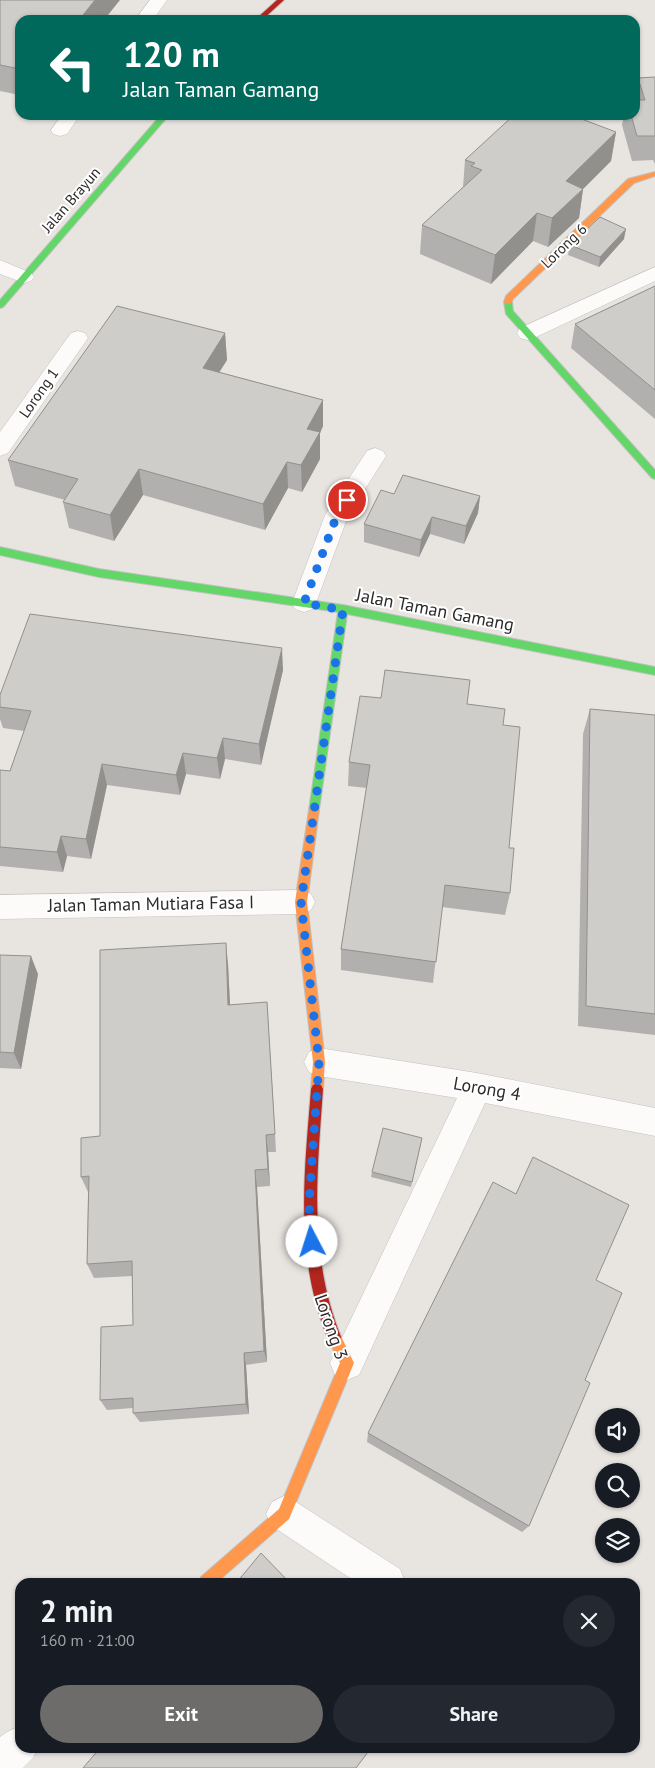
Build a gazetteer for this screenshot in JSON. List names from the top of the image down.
{
  "streets": {
    "street": [
      "Jalan Brayun",
      "Lorong 6",
      "Lorong 1",
      "Jalan Taman Gamang",
      "Jalan Taman Mutiara Fasa I",
      "Lorong 4",
      "Lorong 3"
    ]
  },
  "crossings": [
    ["Jalan Taman Gamang", "Lorong 3"],
    ["Jalan Taman Mutiara Fasa I", "Lorong 3"],
    ["Lorong 4", "Lorong 3"]
  ],
  "page": {
    "turn": ["120 m", "Jalan Taman Gamang"],
    "heading": ["2 min", "160 m · 21:00"],
    "buttons": ["Exit", "Share"]
  }
}
